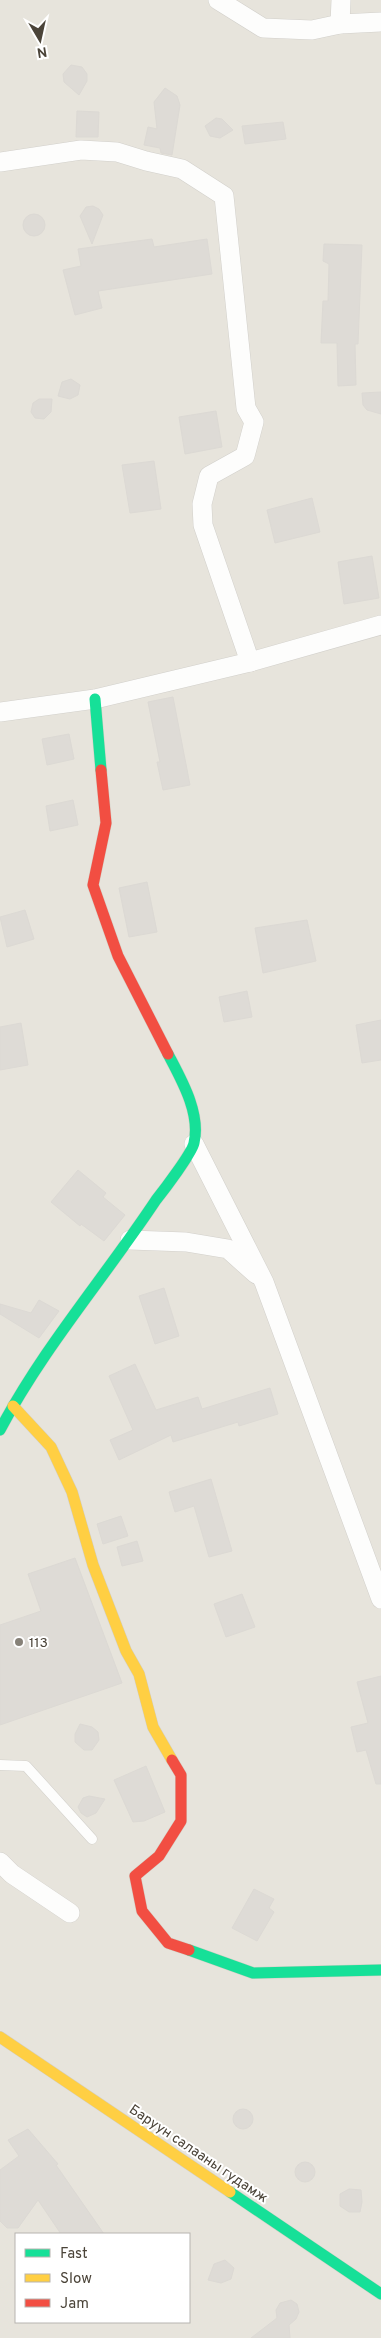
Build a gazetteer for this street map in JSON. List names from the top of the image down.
{
  "streets": {
    "street": ["Баруун салааны гудамж"]
  },
  "places": ["113"],
  "legend": ["Fast", "Slow", "Jam"],
  "north": "bottom"
}
